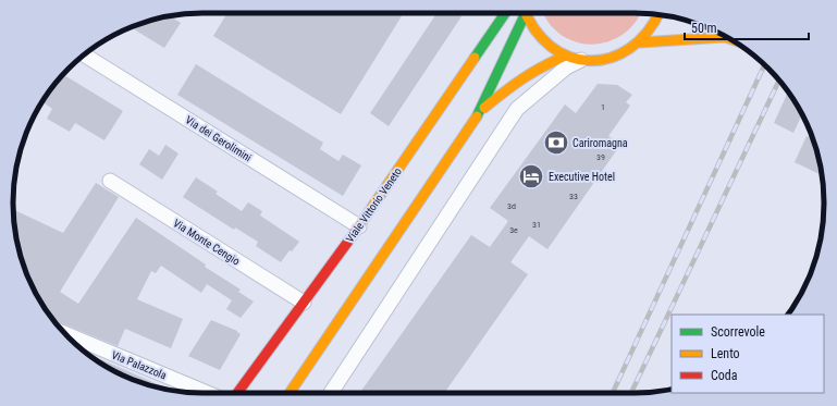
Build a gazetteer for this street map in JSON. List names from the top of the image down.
{
  "streets": {
    "main road": ["Viale Vittorio Veneto"],
    "street": ["Via dei Gerolimini", "Via Monte Cengio", "Via Palazzola"]
  },
  "crossings": [
    ["Via dei Gerolimini", "Viale Vittorio Veneto"],
    ["Viale Vittorio Veneto", "Via Monte Cengio"]
  ],
  "places": {
    "bank": ["Cariromagna"],
    "hotel": ["Executive Hotel"]
  },
  "house_numbers": [
    "1",
    "39",
    "33",
    "3d",
    "31",
    "3e"
  ],
  "legend": ["Scorrevole", "Lento", "Coda"],
  "scale_bar": "50 m"
}
